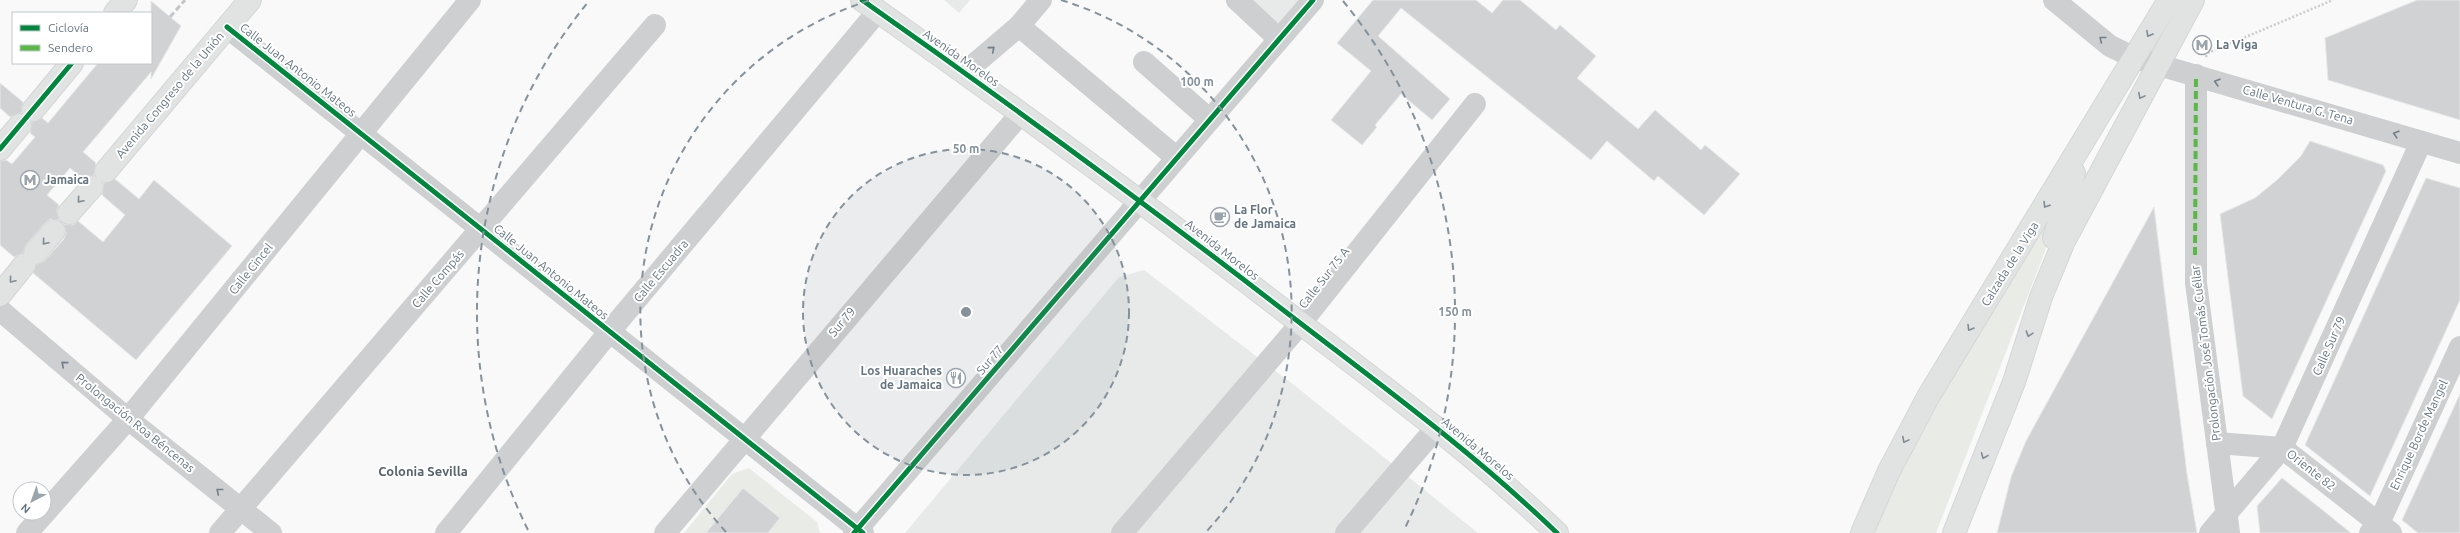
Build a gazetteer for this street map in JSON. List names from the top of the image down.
{
  "streets": {
    "main road": ["Avenida Morelos", "Avenida Congreso de la Unión", "Calzada de la Viga"],
    "street": [
      "Calle Juan Antonio Mateos",
      "Calle Ventura G. Tena",
      "Calle Cincel",
      "Calle Escuadra",
      "Calle Sur 75 A",
      "Calle Compás",
      "Sur 79",
      "Calle Sur 79",
      "Prolongación José Tomás Cuéllar",
      "Sur 77",
      "Prolongación Roa Béncenas",
      "Enrique Borde Mangel",
      "Oriente 82"
    ]
  },
  "crossings": [
    ["Avenida Morelos", "Calle Escuadra"],
    ["Avenida Morelos", "Calle Sur 75 A"],
    ["Avenida Morelos", "Sur 79"],
    ["Avenida Morelos", "Sur 77"],
    ["Calle Juan Antonio Mateos", "Avenida Congreso de la Unión"],
    ["Calle Juan Antonio Mateos", "Calle Cincel"],
    ["Calle Juan Antonio Mateos", "Calle Escuadra"],
    ["Calle Juan Antonio Mateos", "Calle Compás"],
    ["Calle Juan Antonio Mateos", "Sur 79"],
    ["Calle Juan Antonio Mateos", "Sur 77"],
    ["Calle Ventura G. Tena", "Calzada de la Viga"],
    ["Calle Ventura G. Tena", "Calle Sur 79"],
    ["Calle Ventura G. Tena", "Prolongación José Tomás Cuéllar"],
    ["Calle Cincel", "Prolongación Roa Béncenas"],
    ["Calle Compás", "Prolongación Roa Béncenas"],
    ["Calle Sur 79", "Prolongación José Tomás Cuéllar"],
    ["Calle Sur 79", "Oriente 82"],
    ["Prolongación José Tomás Cuéllar", "Oriente 82"],
    ["Enrique Borde Mangel", "Oriente 82"]
  ],
  "one_way": ["Calle Ventura G. Tena", "Prolongación Roa Béncenas"],
  "districts": ["Colonia Sevilla"],
  "places": {
    "metro station": ["La Viga", "Jamaica"],
    "cafe": ["La Flor de Jamaica"],
    "restaurant": ["Los Huaraches de Jamaica"]
  },
  "legend": ["Ciclovía", "Sendero"],
  "north": "bottom left",
  "rings": ["100 m", "50 m", "150 m"]
}
